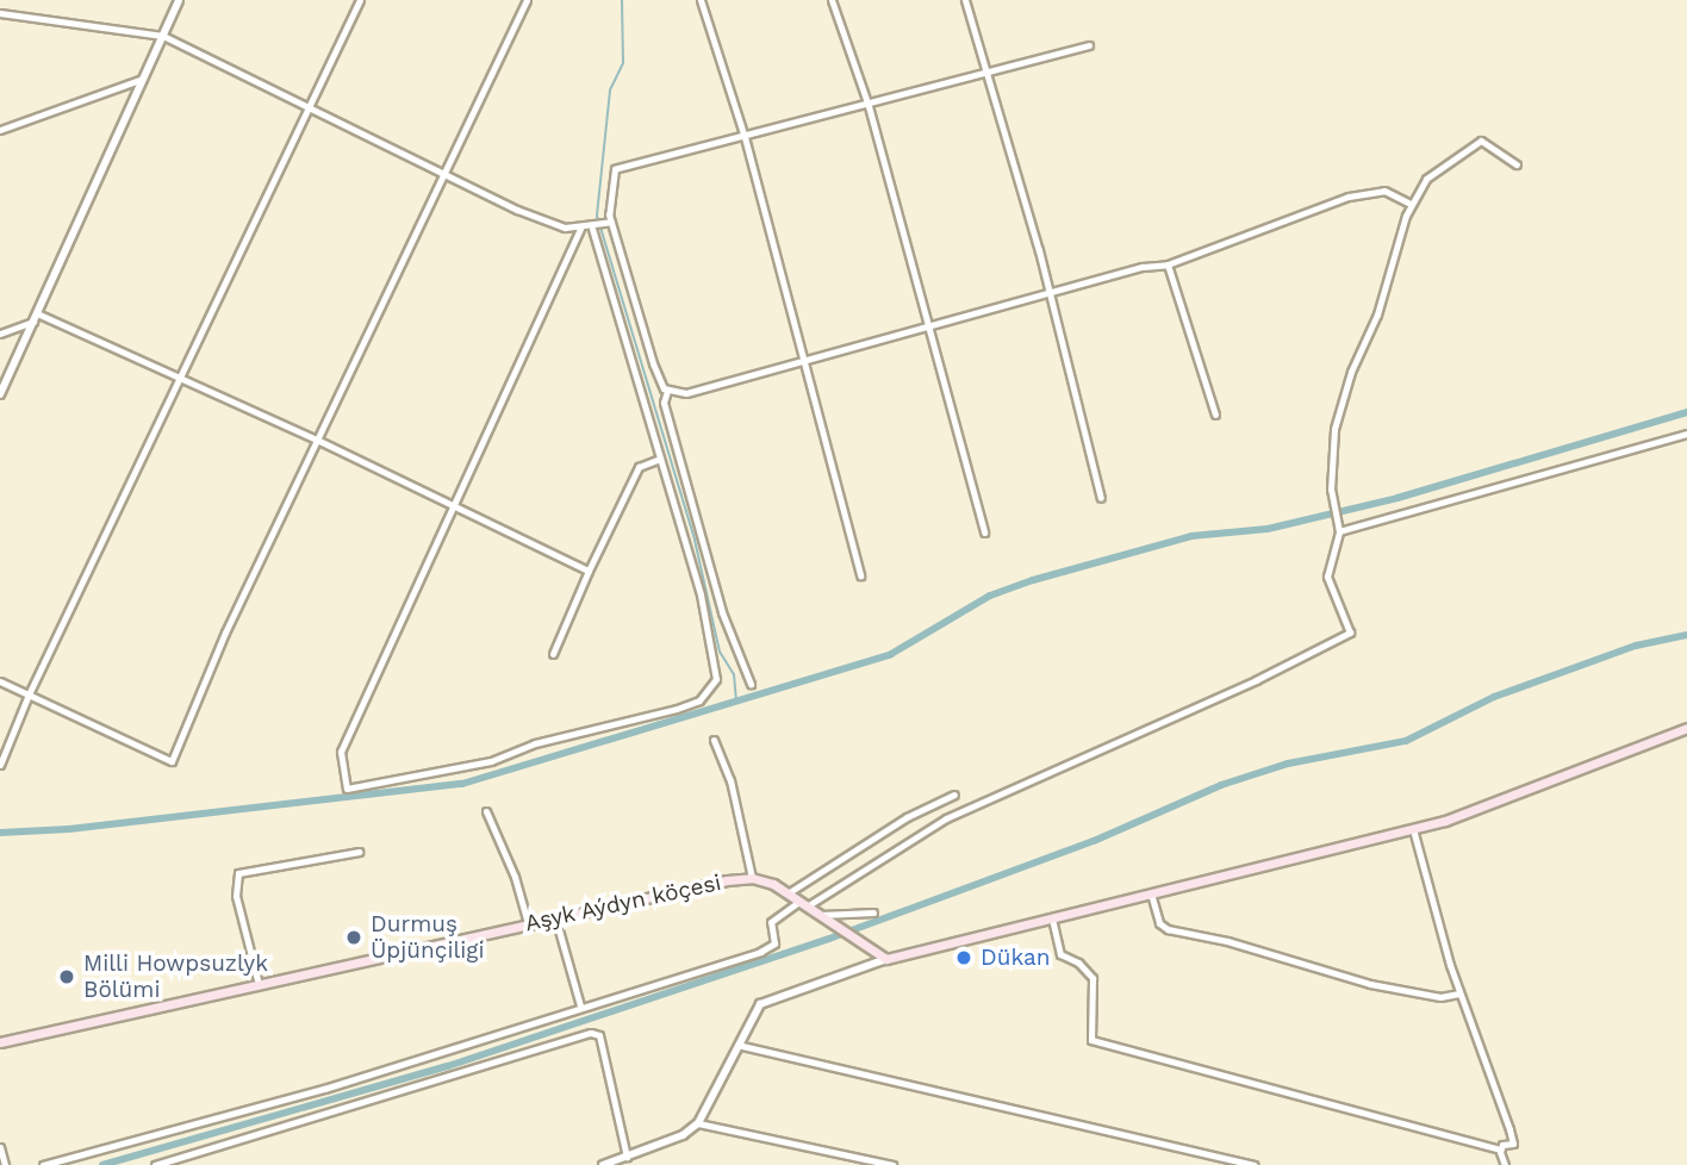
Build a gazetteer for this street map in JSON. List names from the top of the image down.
{
  "streets": {
    "main road": ["Aşyk Aýdyn köçesi"]
  },
  "places": ["Durmuş Üpjünçiligi", "Dükan", "Milli Howpsuzlyk Bölümi"]
}
